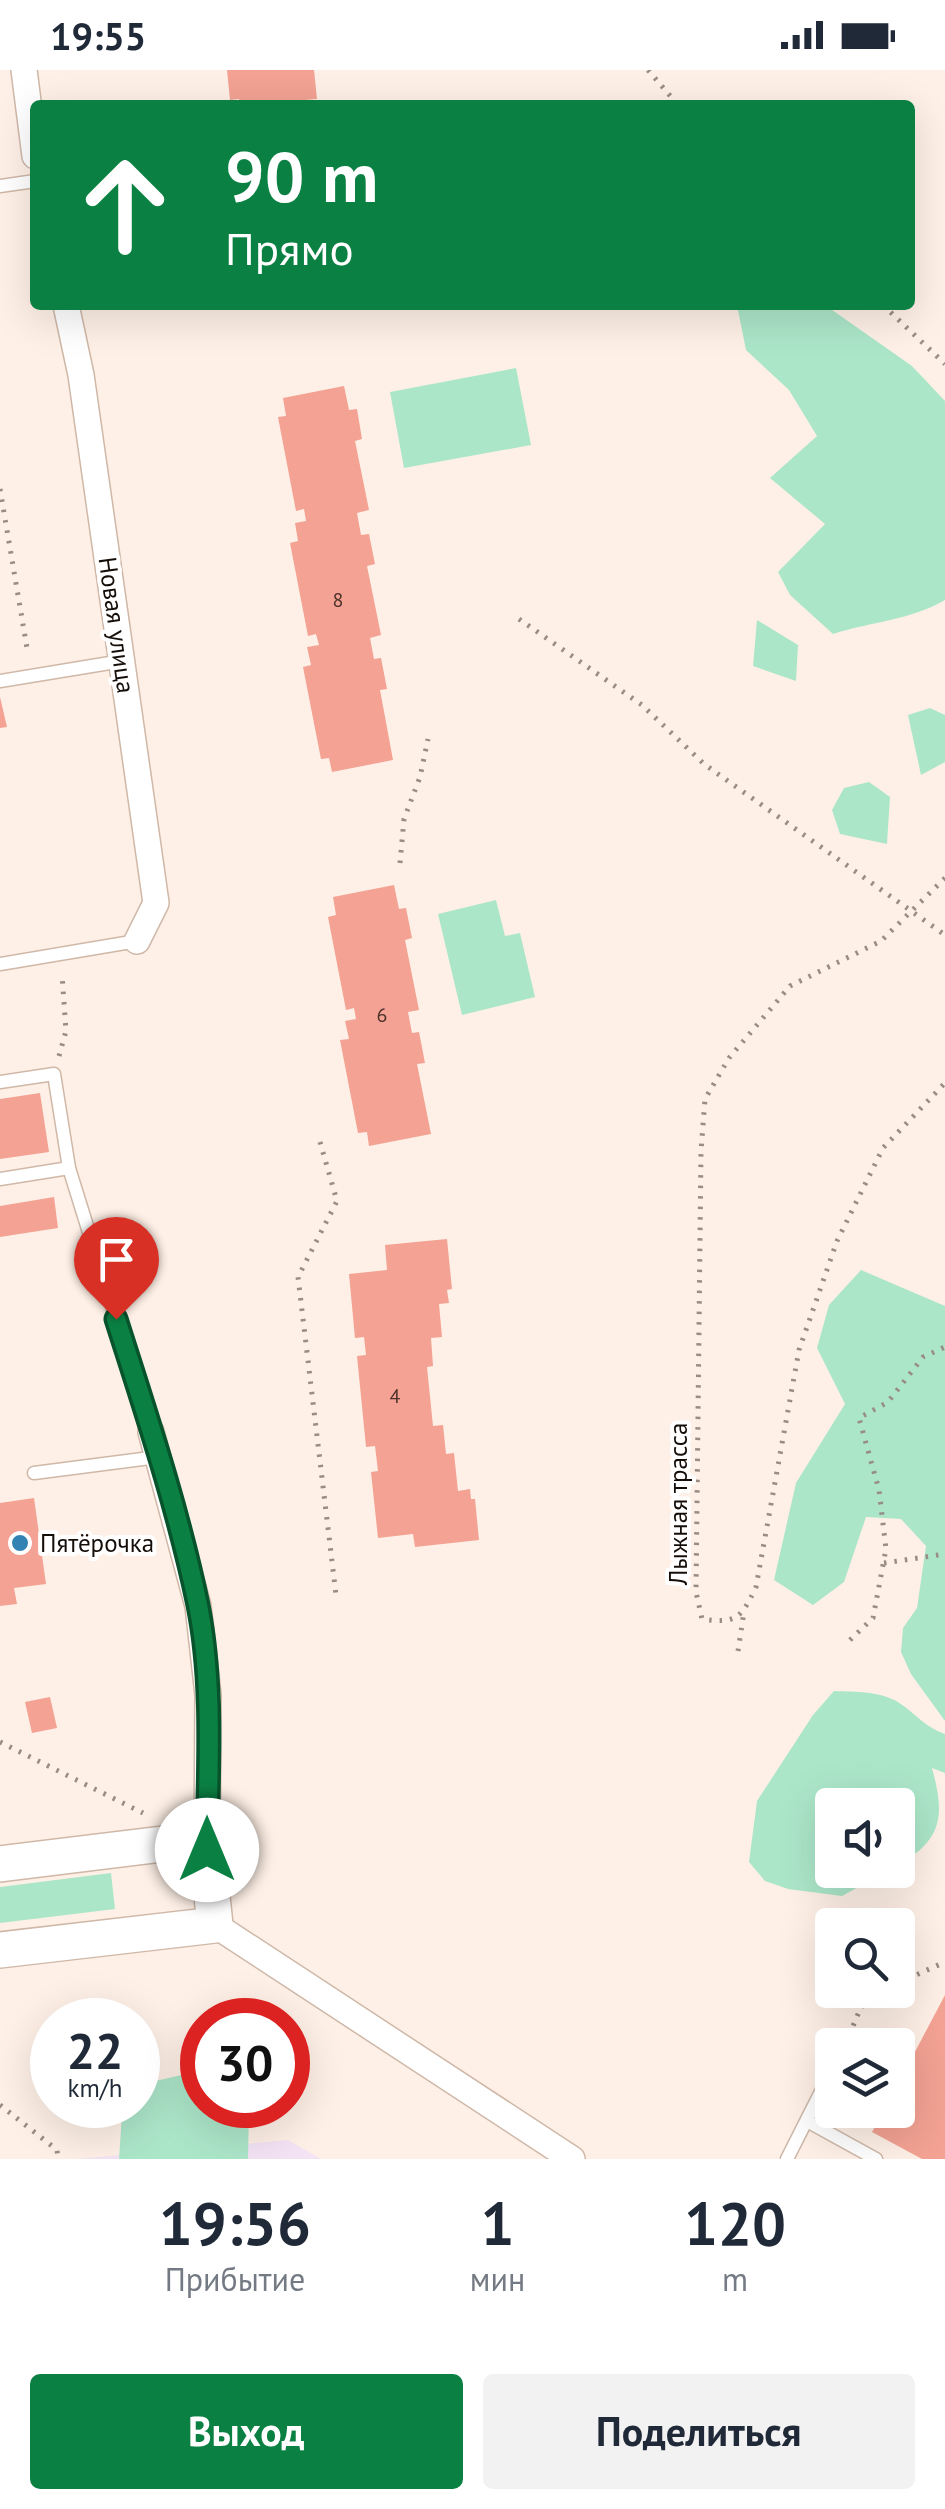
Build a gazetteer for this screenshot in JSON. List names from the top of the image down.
{
  "streets": {
    "street": ["Новая улица"],
    "path": ["Лыжная трасса"]
  },
  "places": ["Пятёрочка"],
  "house_numbers": ["8", "6", "4"],
  "page": {
    "status": "19:55",
    "turn": ["90 m", "Прямо"],
    "speed": "22 km/h",
    "limit": "30",
    "eta": [
      "19:56",
      "Прибытие",
      "1",
      "мин",
      "120",
      "m"
    ],
    "buttons": ["Выход", "Поделиться"]
  }
}
